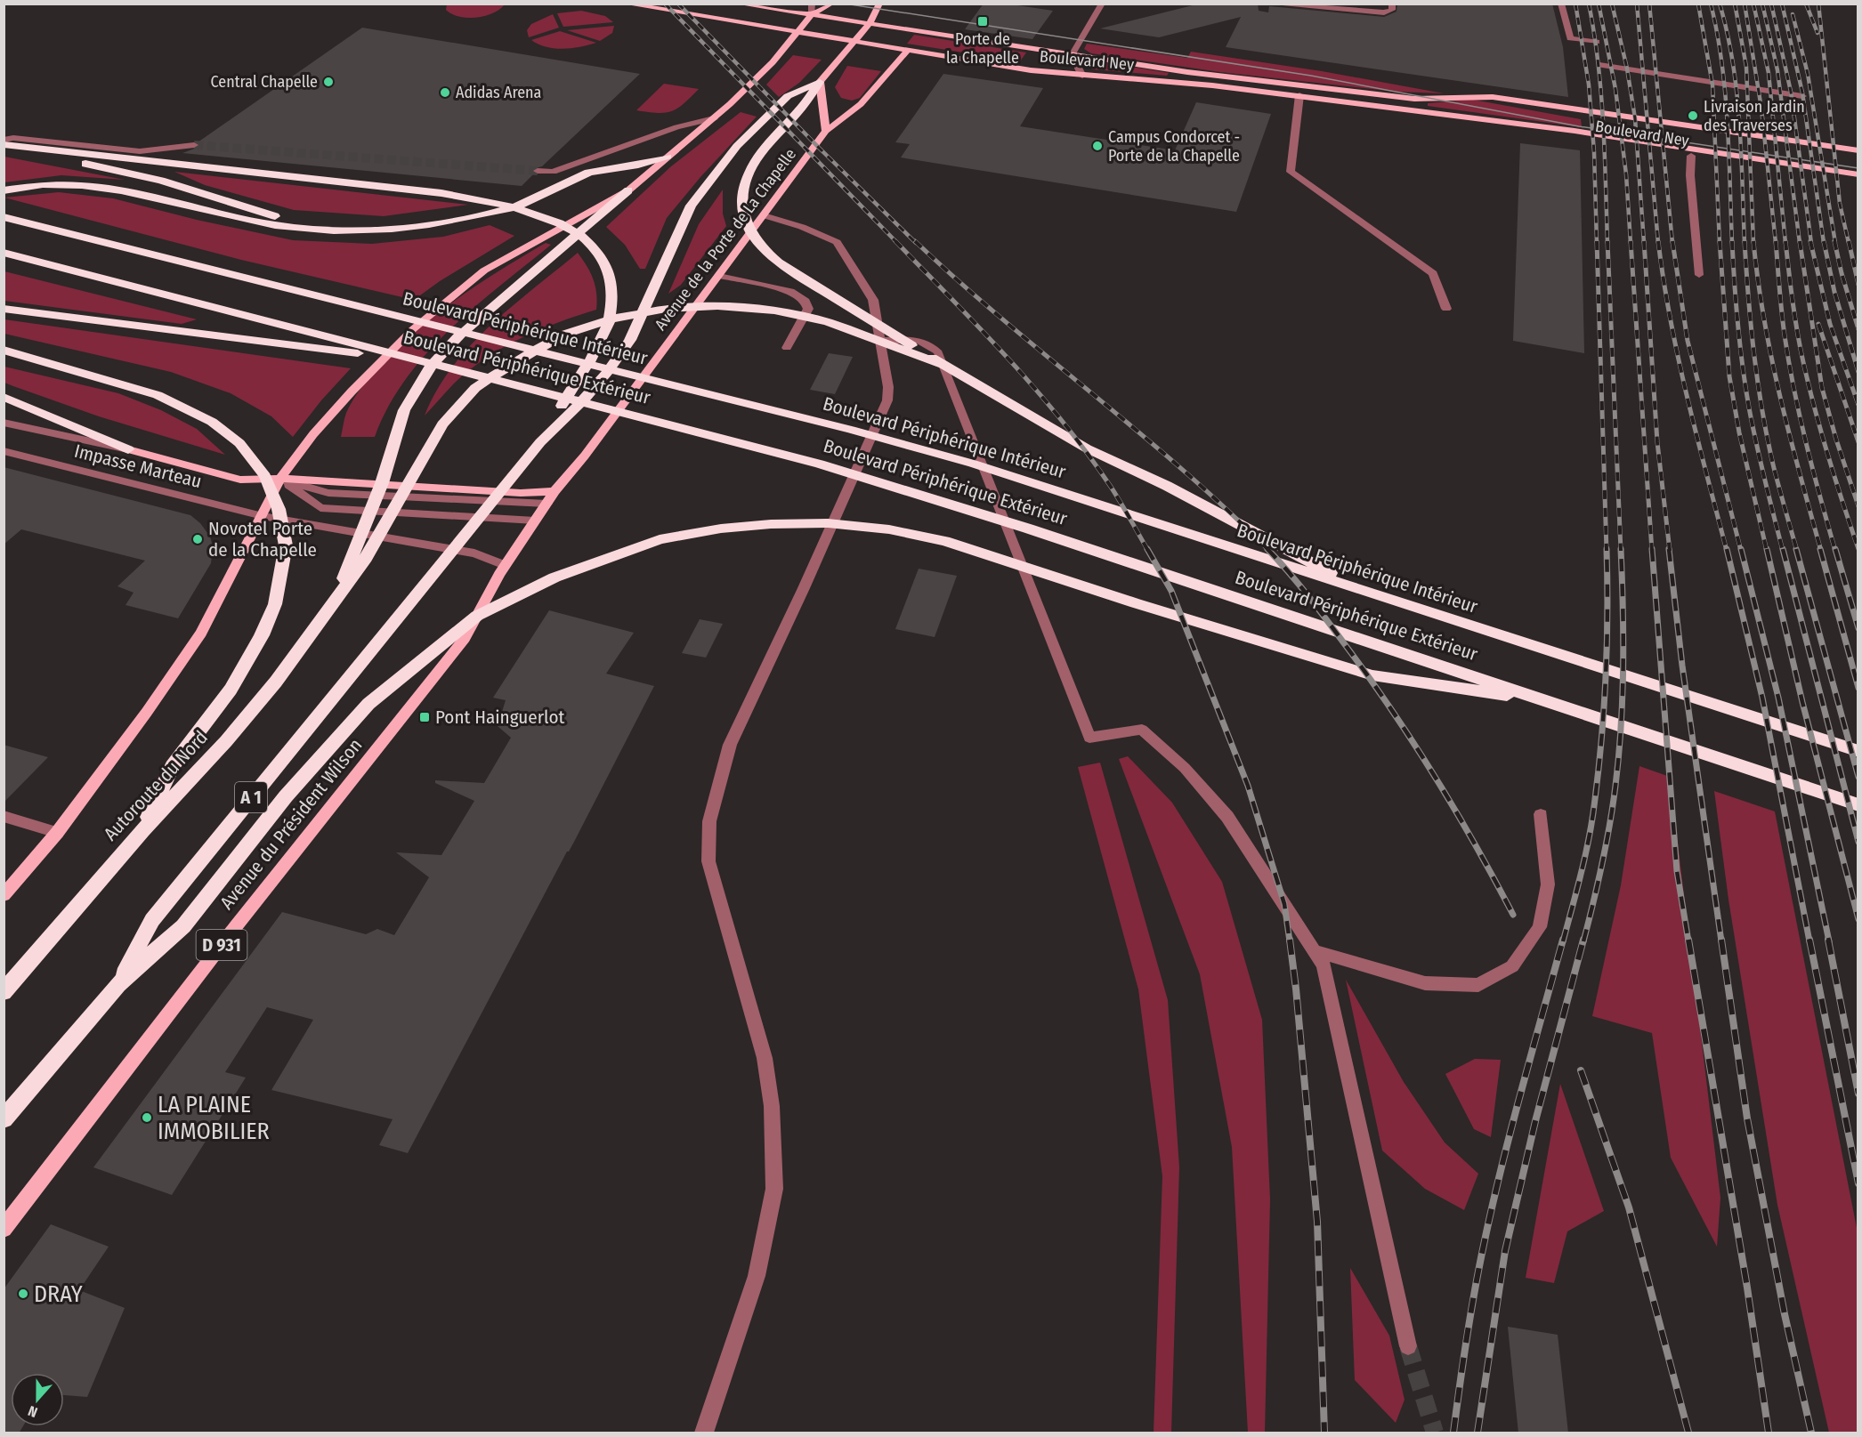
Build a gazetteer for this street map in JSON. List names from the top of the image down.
{
  "streets": {
    "highway": [
      "Boulevard Périphérique Intérieur",
      "Boulevard Périphérique Extérieur",
      "Autoroute du Nord",
      "A 1"
    ],
    "main road": [
      "Boulevard Ney",
      "Avenue de la Porte de La Chapelle",
      "Avenue du Président Wilson",
      "D 931"
    ],
    "street": ["Impasse Marteau"]
  },
  "crossings": [
    ["Boulevard Ney", "Avenue de la Porte de La Chapelle"],
    ["Avenue de la Porte de La Chapelle", "Impasse Marteau"],
    ["Avenue de la Porte de La Chapelle", "Avenue du Président Wilson"],
    ["Impasse Marteau", "Avenue du Président Wilson"]
  ],
  "places": {
    "transit": ["Porte de la Chapelle", "Pont Hainguerlot"],
    "other": [
      "Central Chapelle",
      "Adidas Arena",
      "Livraison Jardin des Traverses",
      "Campus Condorcet - Porte de la Chapelle",
      "Novotel Porte de la Chapelle",
      "LA PLAINE IMMOBILIER",
      "DRAY"
    ]
  },
  "north": "bottom"
}
